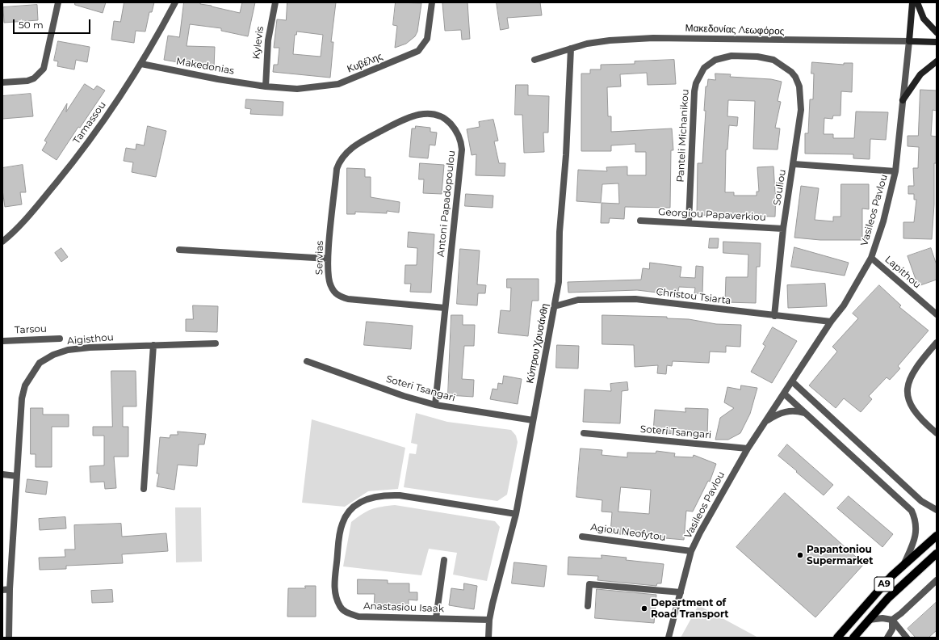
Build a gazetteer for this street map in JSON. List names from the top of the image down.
{
  "streets": {
    "main road": ["Μακεδονίας Λεωφόρος", "A9"],
    "street": [
      "Kylevis",
      "Κυβέλης",
      "Makedonias",
      "Tamassou",
      "Panteli Michanikou",
      "Souliou",
      "Antoni Papadopoulou",
      "Vasileos Pavlou",
      "Georgiou Papaverkiou",
      "Servias",
      "Lapithou",
      "Christou Tsiarta",
      "Tarsou",
      "Aigisthou",
      "Κύπρου Χρυσάνθη",
      "Soteri Tsangari",
      "Agiou Neofytou",
      "Anastasiou Isaak"
    ]
  },
  "crossings": [
    ["Μακεδονίας Λεωφόρος", "Vasileos Pavlou"],
    ["Μακεδονίας Λεωφόρος", "Κύπρου Χρυσάνθη"],
    ["Kylevis", "Κυβέλης"],
    ["Kylevis", "Makedonias"],
    ["Κυβέλης", "Makedonias"],
    ["Makedonias", "Tamassou"],
    ["Panteli Michanikou", "Souliou"],
    ["Panteli Michanikou", "Georgiou Papaverkiou"],
    ["Souliou", "Vasileos Pavlou"],
    ["Souliou", "Georgiou Papaverkiou"],
    ["Souliou", "Christou Tsiarta"],
    ["Antoni Papadopoulou", "Servias"],
    ["Antoni Papadopoulou", "Soteri Tsangari"],
    ["Vasileos Pavlou", "Lapithou"],
    ["Vasileos Pavlou", "Christou Tsiarta"],
    ["Vasileos Pavlou", "Soteri Tsangari"],
    ["Vasileos Pavlou", "Agiou Neofytou"],
    ["Christou Tsiarta", "Κύπρου Χρυσάνθη"],
    ["Κύπρου Χρυσάνθη", "Soteri Tsangari"],
    ["Κύπρου Χρυσάνθη", "Anastasiou Isaak"]
  ],
  "places": ["Papantoniou Supermarket", "Department of Road Transport"],
  "scale_bar": "50 m"
}
